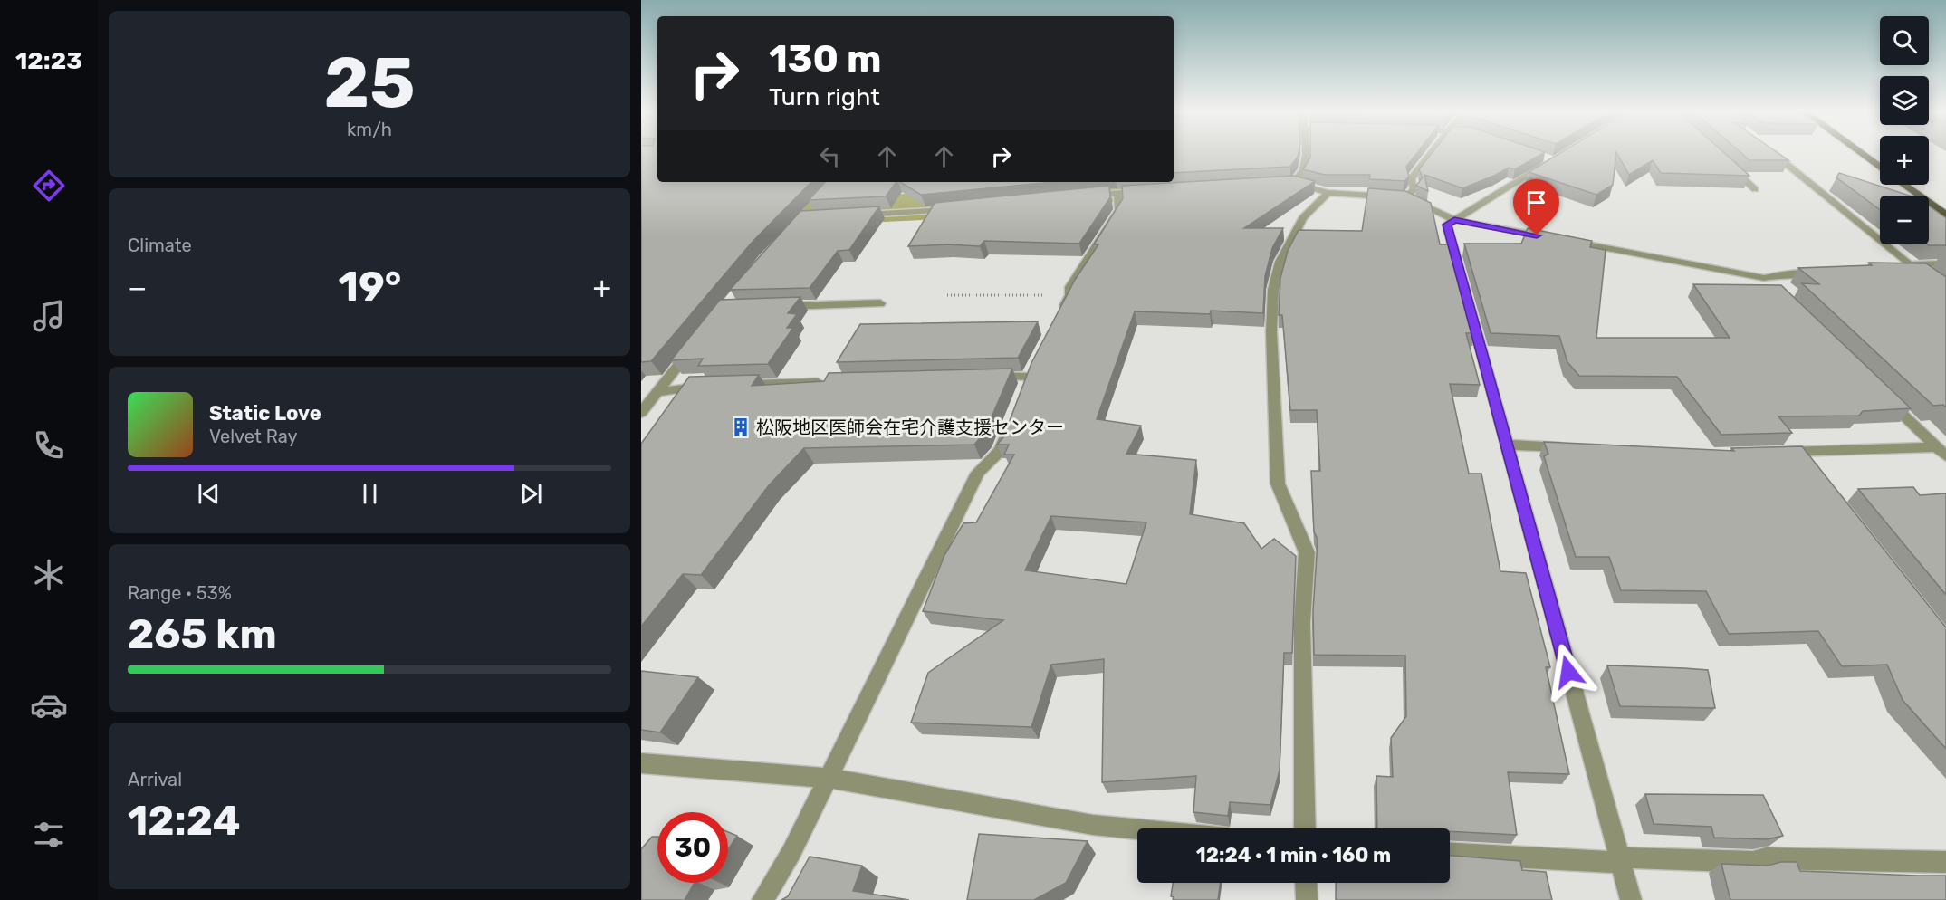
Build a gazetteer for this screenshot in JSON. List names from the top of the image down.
{
  "places": {
    "building": ["松阪地区医師会在宅介護支援センター"]
  },
  "page": {
    "tabs": "12:23",
    "tile": [
      ["25", "km/h"],
      "Climate",
      ["Range · 53%", "265 km"],
      ["Arrival", "12:24"]
    ],
    "map_buttons": ["+", "−"],
    "turn": ["130 m", "Turn right"],
    "heat": ["−", "19°", "+"],
    "song": ["Static Love", "Velvet Ray"],
    "limit": "30",
    "trip": "12:24 · 1 min · 160 m"
  }
}
